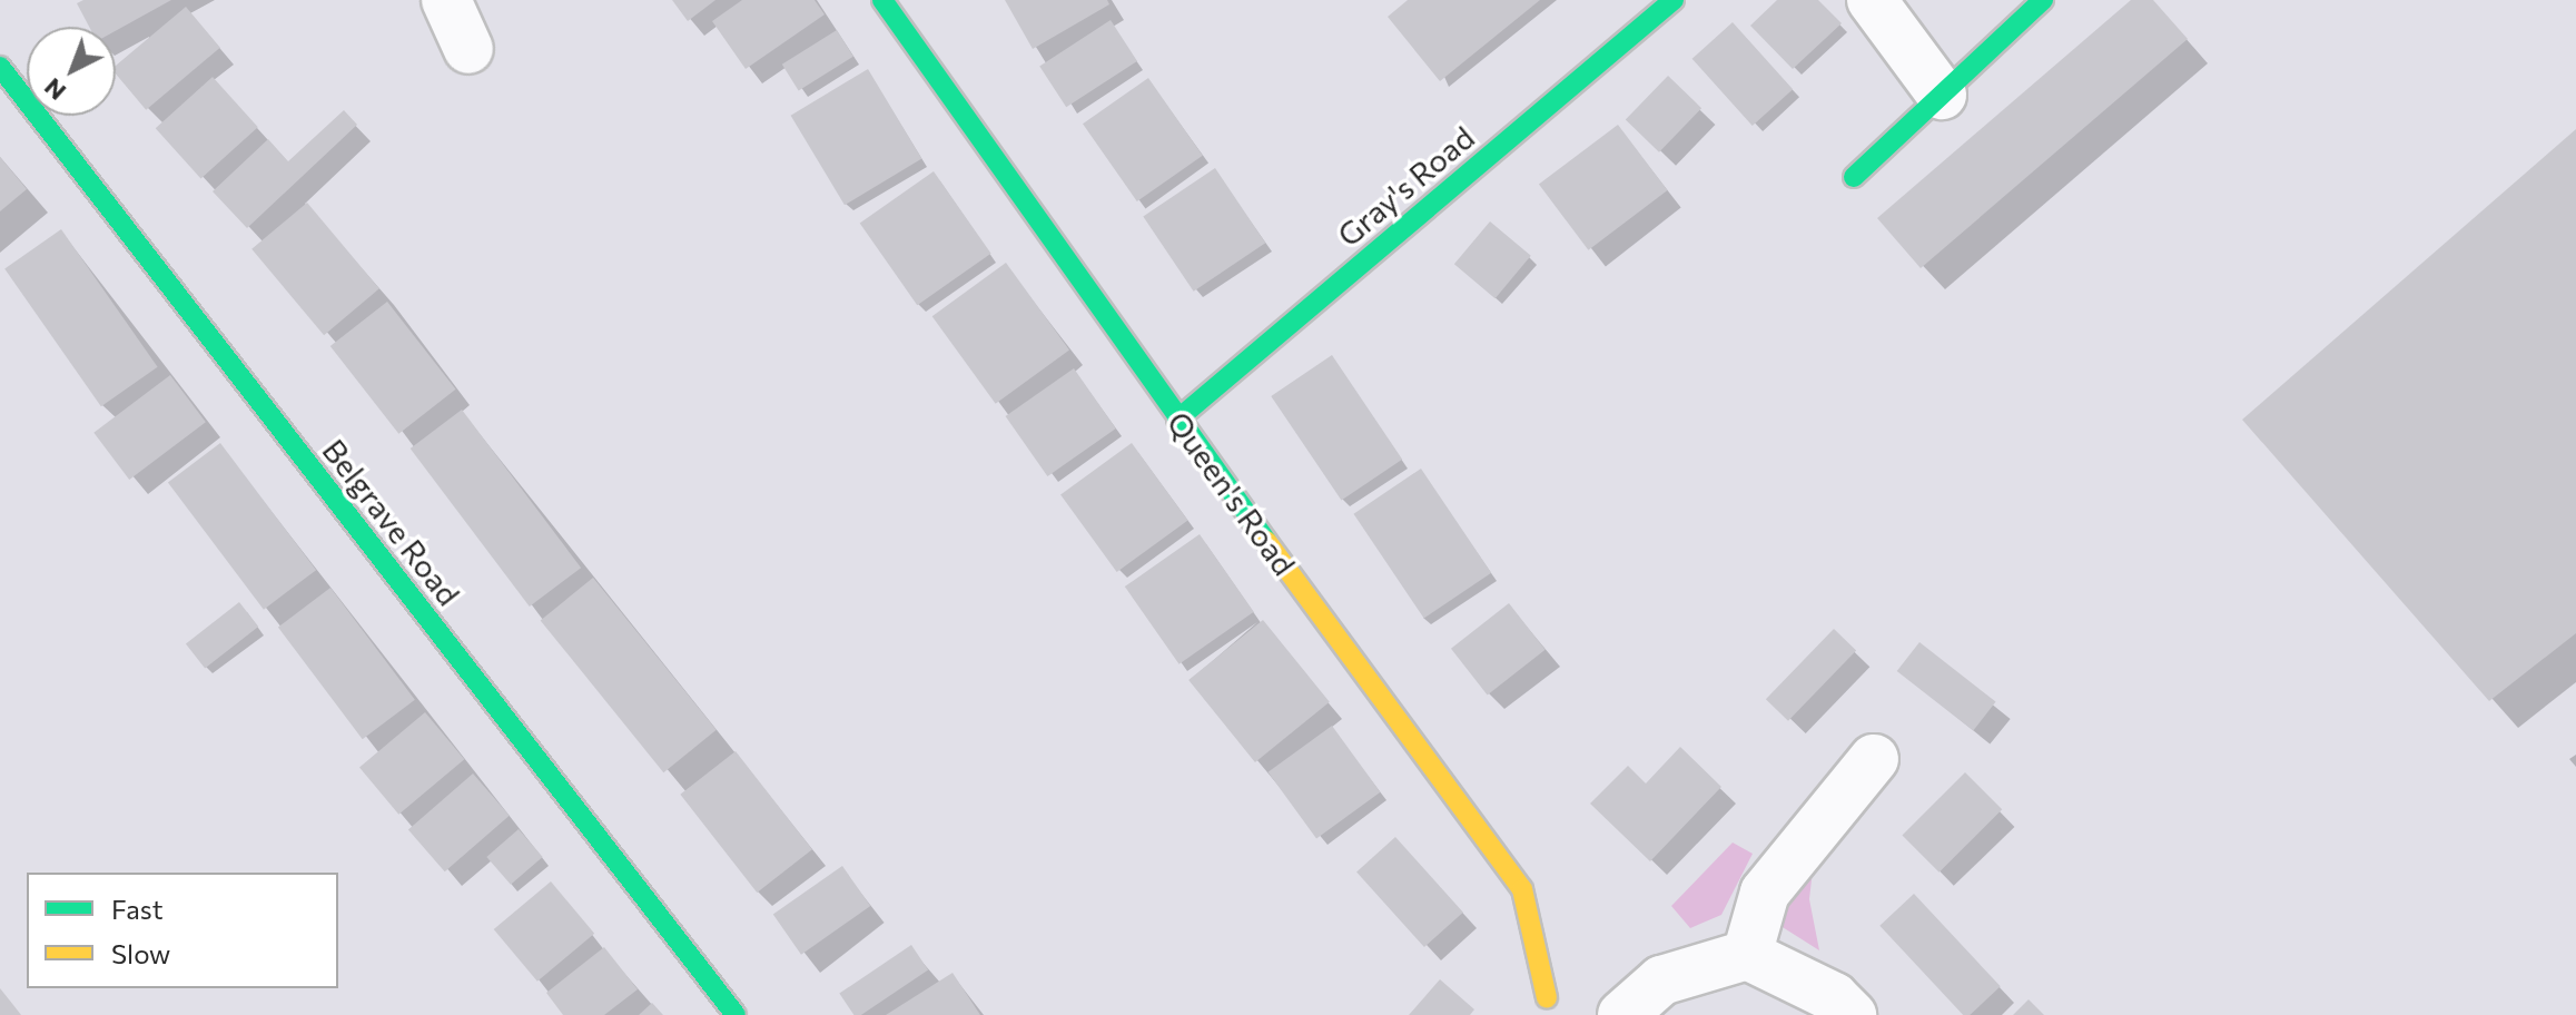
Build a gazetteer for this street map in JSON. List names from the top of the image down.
{
  "streets": {
    "street": ["Gray's Road", "Queen's Road", "Belgrave Road"]
  },
  "crossings": [
    ["Gray's Road", "Queen's Road"]
  ],
  "legend": ["Fast", "Slow"],
  "north": "bottom left"
}
